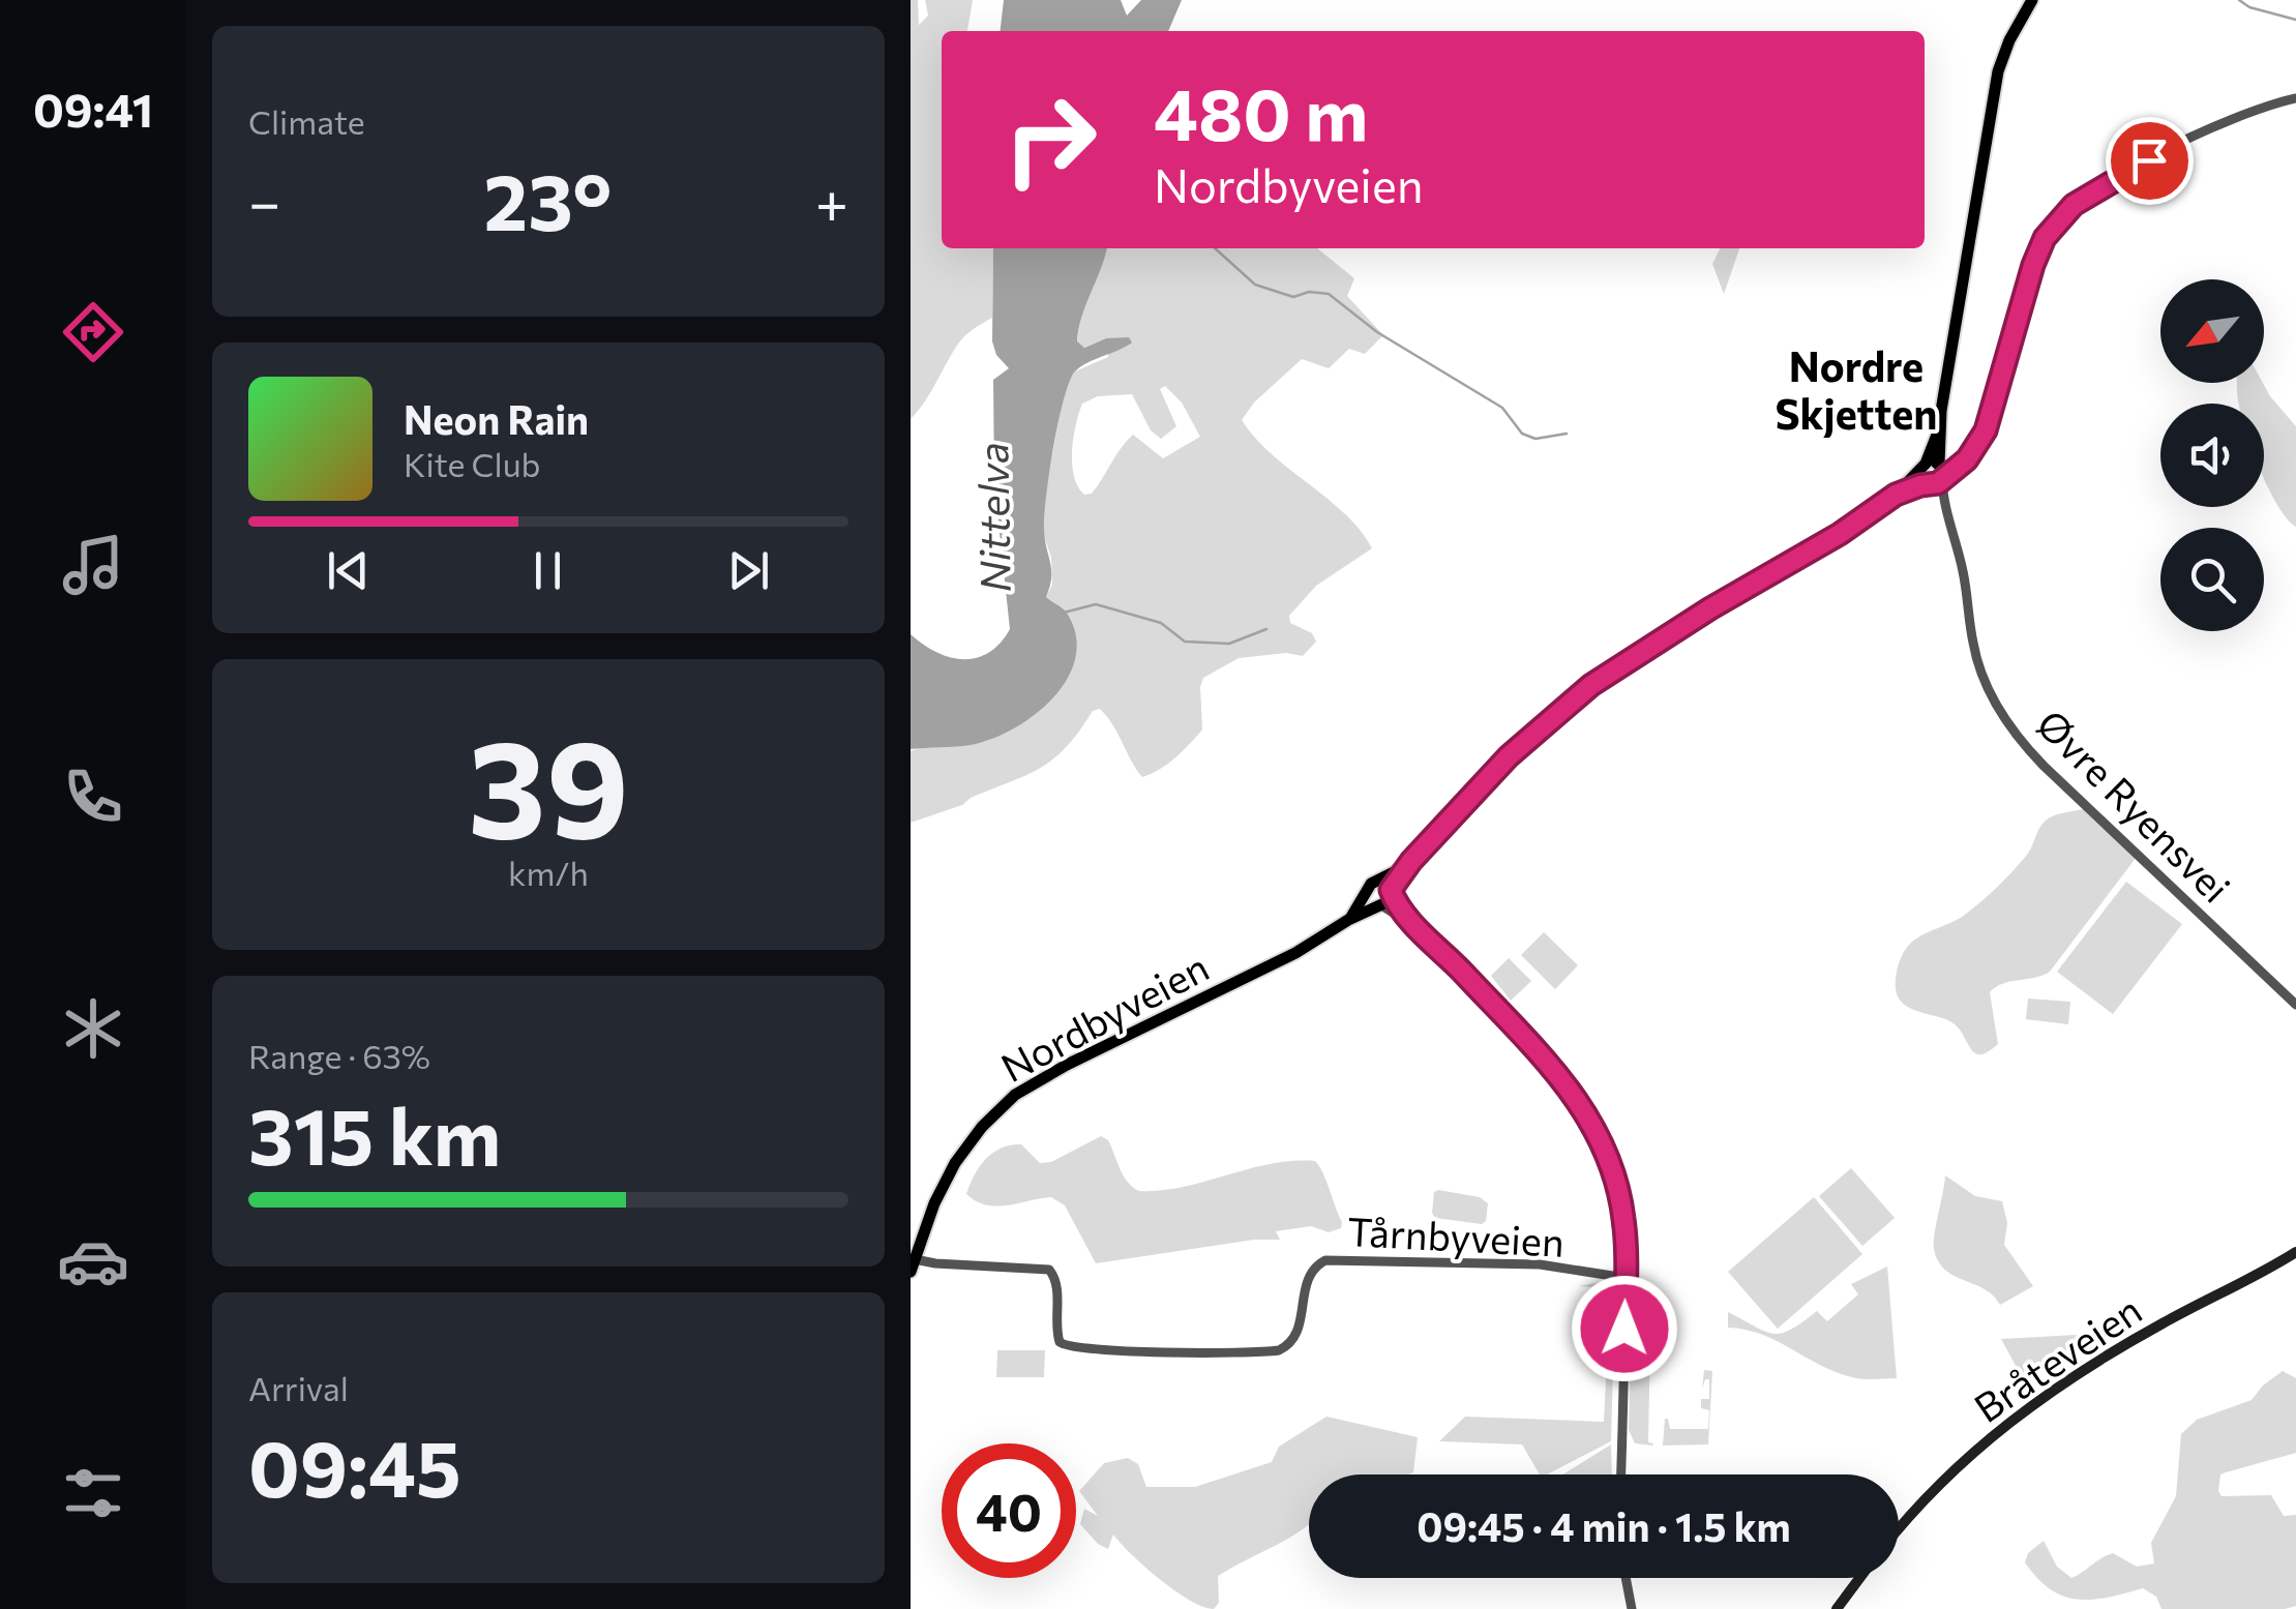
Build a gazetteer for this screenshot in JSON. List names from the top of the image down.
{
  "streets": {
    "main road": ["Nordbyveien", "Bråteveien"],
    "street": ["Øvre Ryensvei", "Tårnbyveien"]
  },
  "crossings": [
    ["Øvre Ryensvei", "Nordbyveien"],
    ["Nordbyveien", "Tårnbyveien"]
  ],
  "districts": ["Nordre Skjetten"],
  "water": ["Nittelva"],
  "north": "bottom left",
  "page": {
    "tabs": "09:41",
    "tile": [
      "Climate",
      ["39", "km/h"],
      ["Range · 63%", "315 km"],
      ["Arrival", "09:45"]
    ],
    "turn": ["480 m", "Nordbyveien"],
    "heat": ["−", "23°", "+"],
    "song": ["Neon Rain", "Kite Club"],
    "limit": "40",
    "trip": "09:45 · 4 min · 1.5 km"
  }
}
